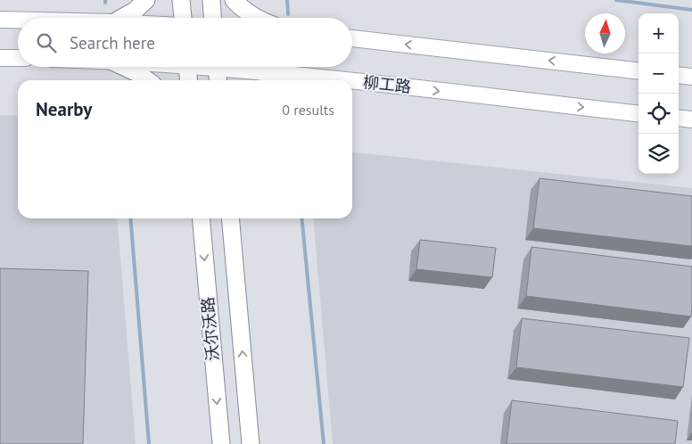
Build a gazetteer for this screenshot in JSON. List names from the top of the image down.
{
  "streets": {
    "highway": ["沃尔沃路"],
    "main road": ["柳工路"]
  },
  "north": "top",
  "page": {
    "map_buttons": ["+", "−"],
    "search": "Search here",
    "heading": ["Nearby", "0 results"]
  }
}
